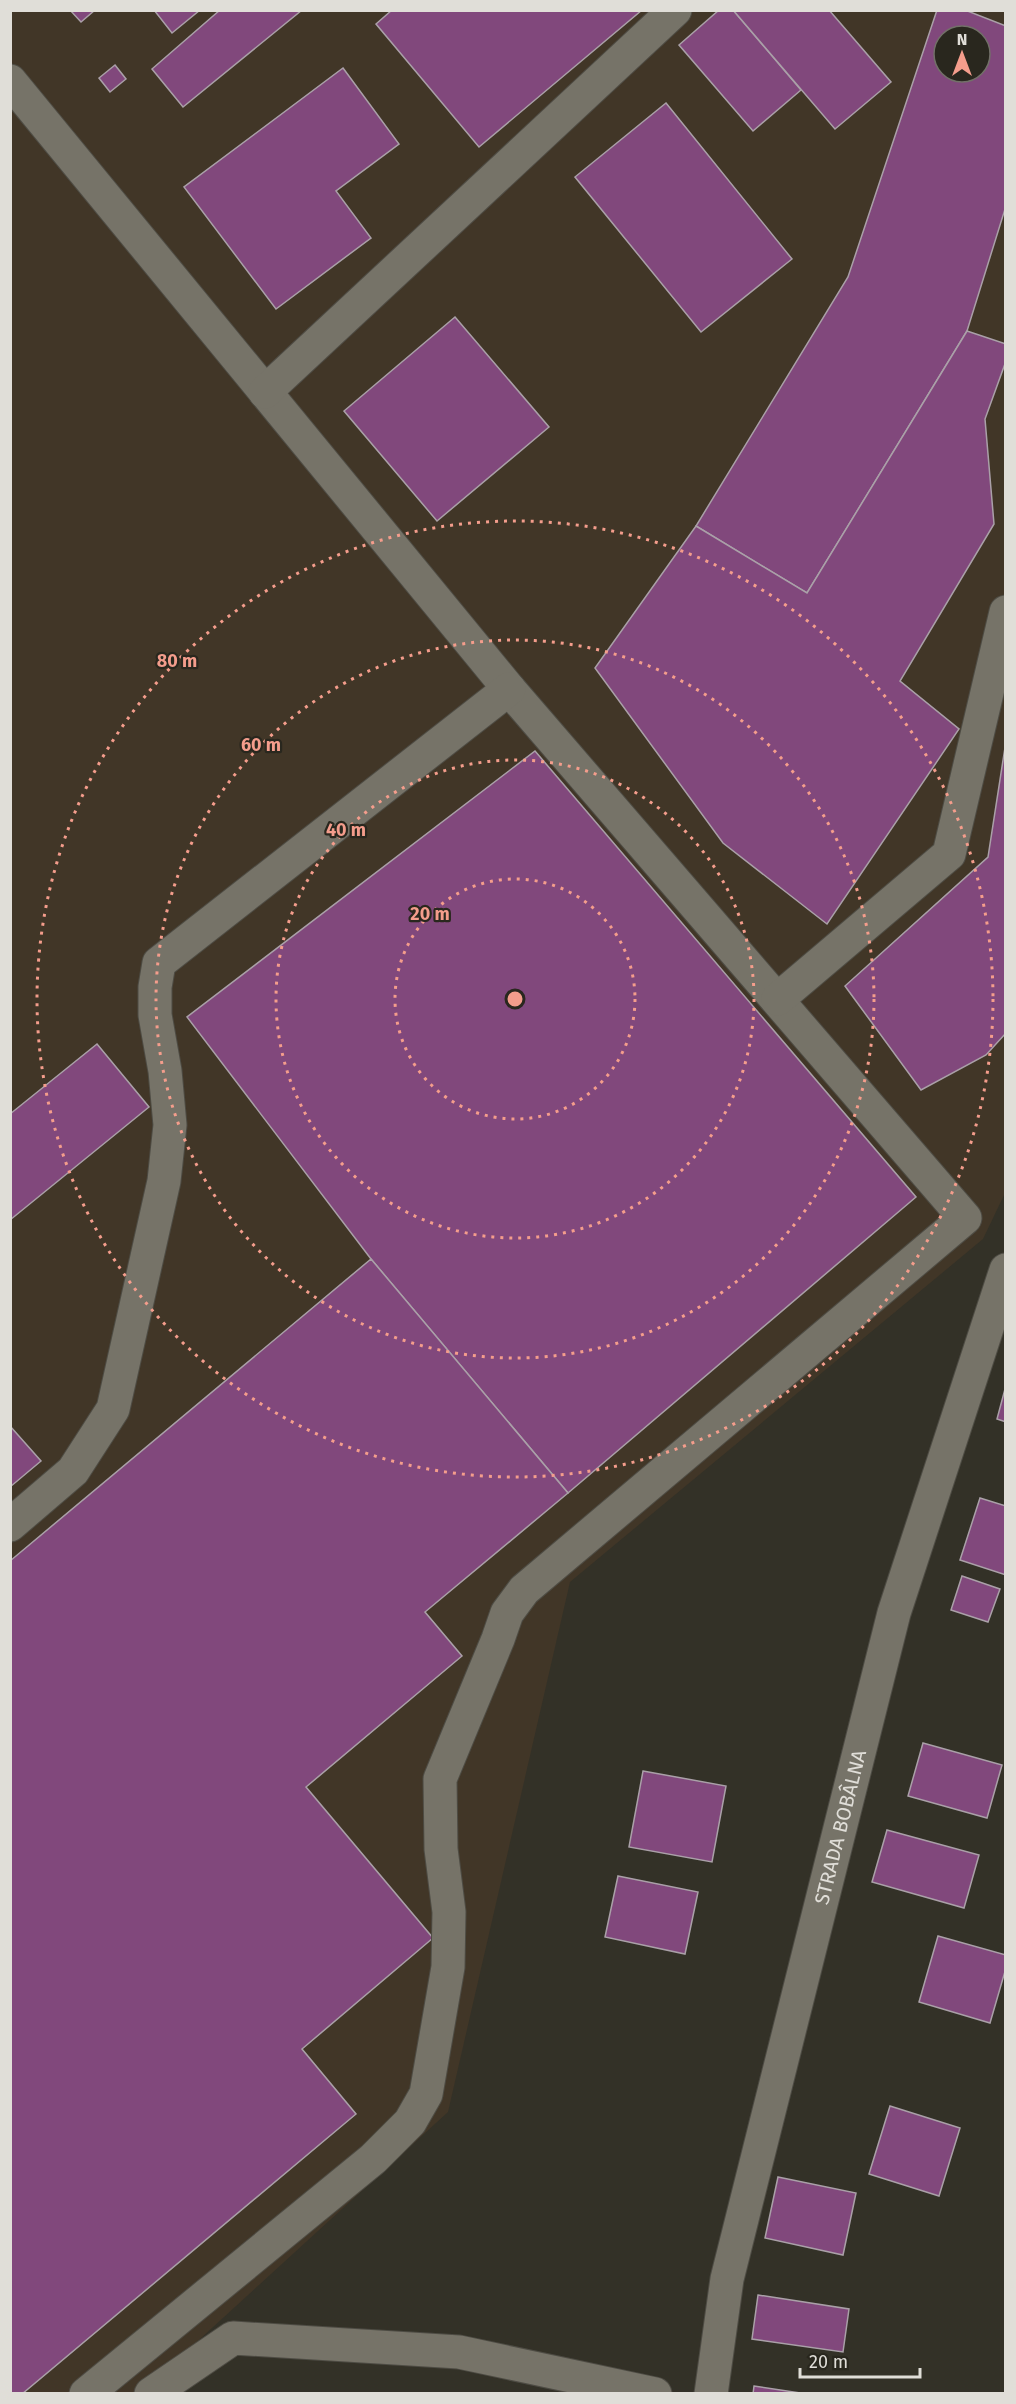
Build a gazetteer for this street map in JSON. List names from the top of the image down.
{
  "streets": {
    "street": ["STRADA BOBÂLNA"]
  },
  "scale_bar": "20 m",
  "north": "top",
  "rings": [
    "80 m",
    "60 m",
    "40 m",
    "20 m"
  ]
}
